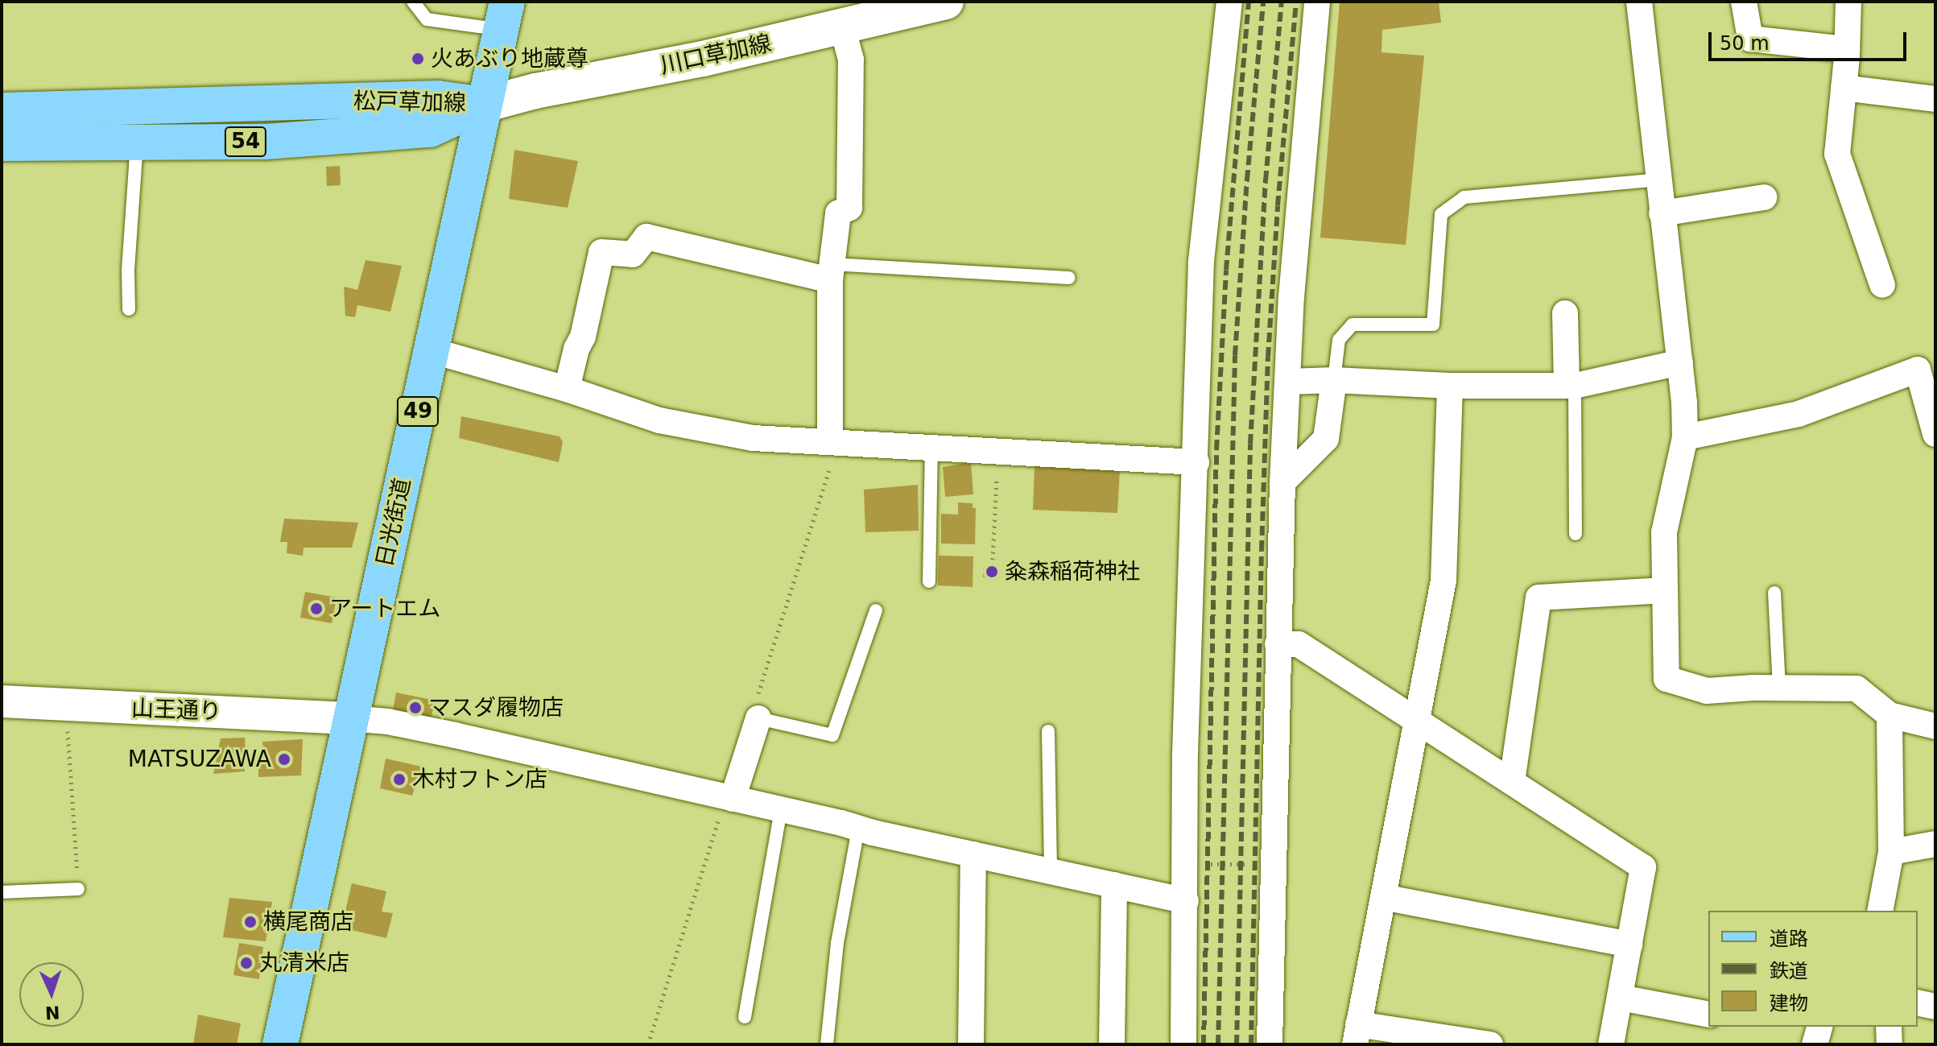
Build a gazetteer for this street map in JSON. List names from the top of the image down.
{
  "streets": {
    "main road": [
      "川口草加線",
      "松戸草加線",
      "54",
      "49",
      "日光街道"
    ],
    "street": ["山王通り"]
  },
  "crossings": [
    ["川口草加線", "松戸草加線"],
    ["川口草加線", "日光街道"],
    ["松戸草加線", "日光街道"],
    ["日光街道", "山王通り"]
  ],
  "places": [
    "火あぶり地蔵尊",
    "粂森稲荷神社",
    "アートエム",
    "マスダ履物店",
    "MATSUZAWA",
    "木村フトン店",
    "横尾商店",
    "丸清米店"
  ],
  "legend": ["道路", "鉄道", "建物"],
  "scale_bar": "50 m",
  "north": "bottom"
}
